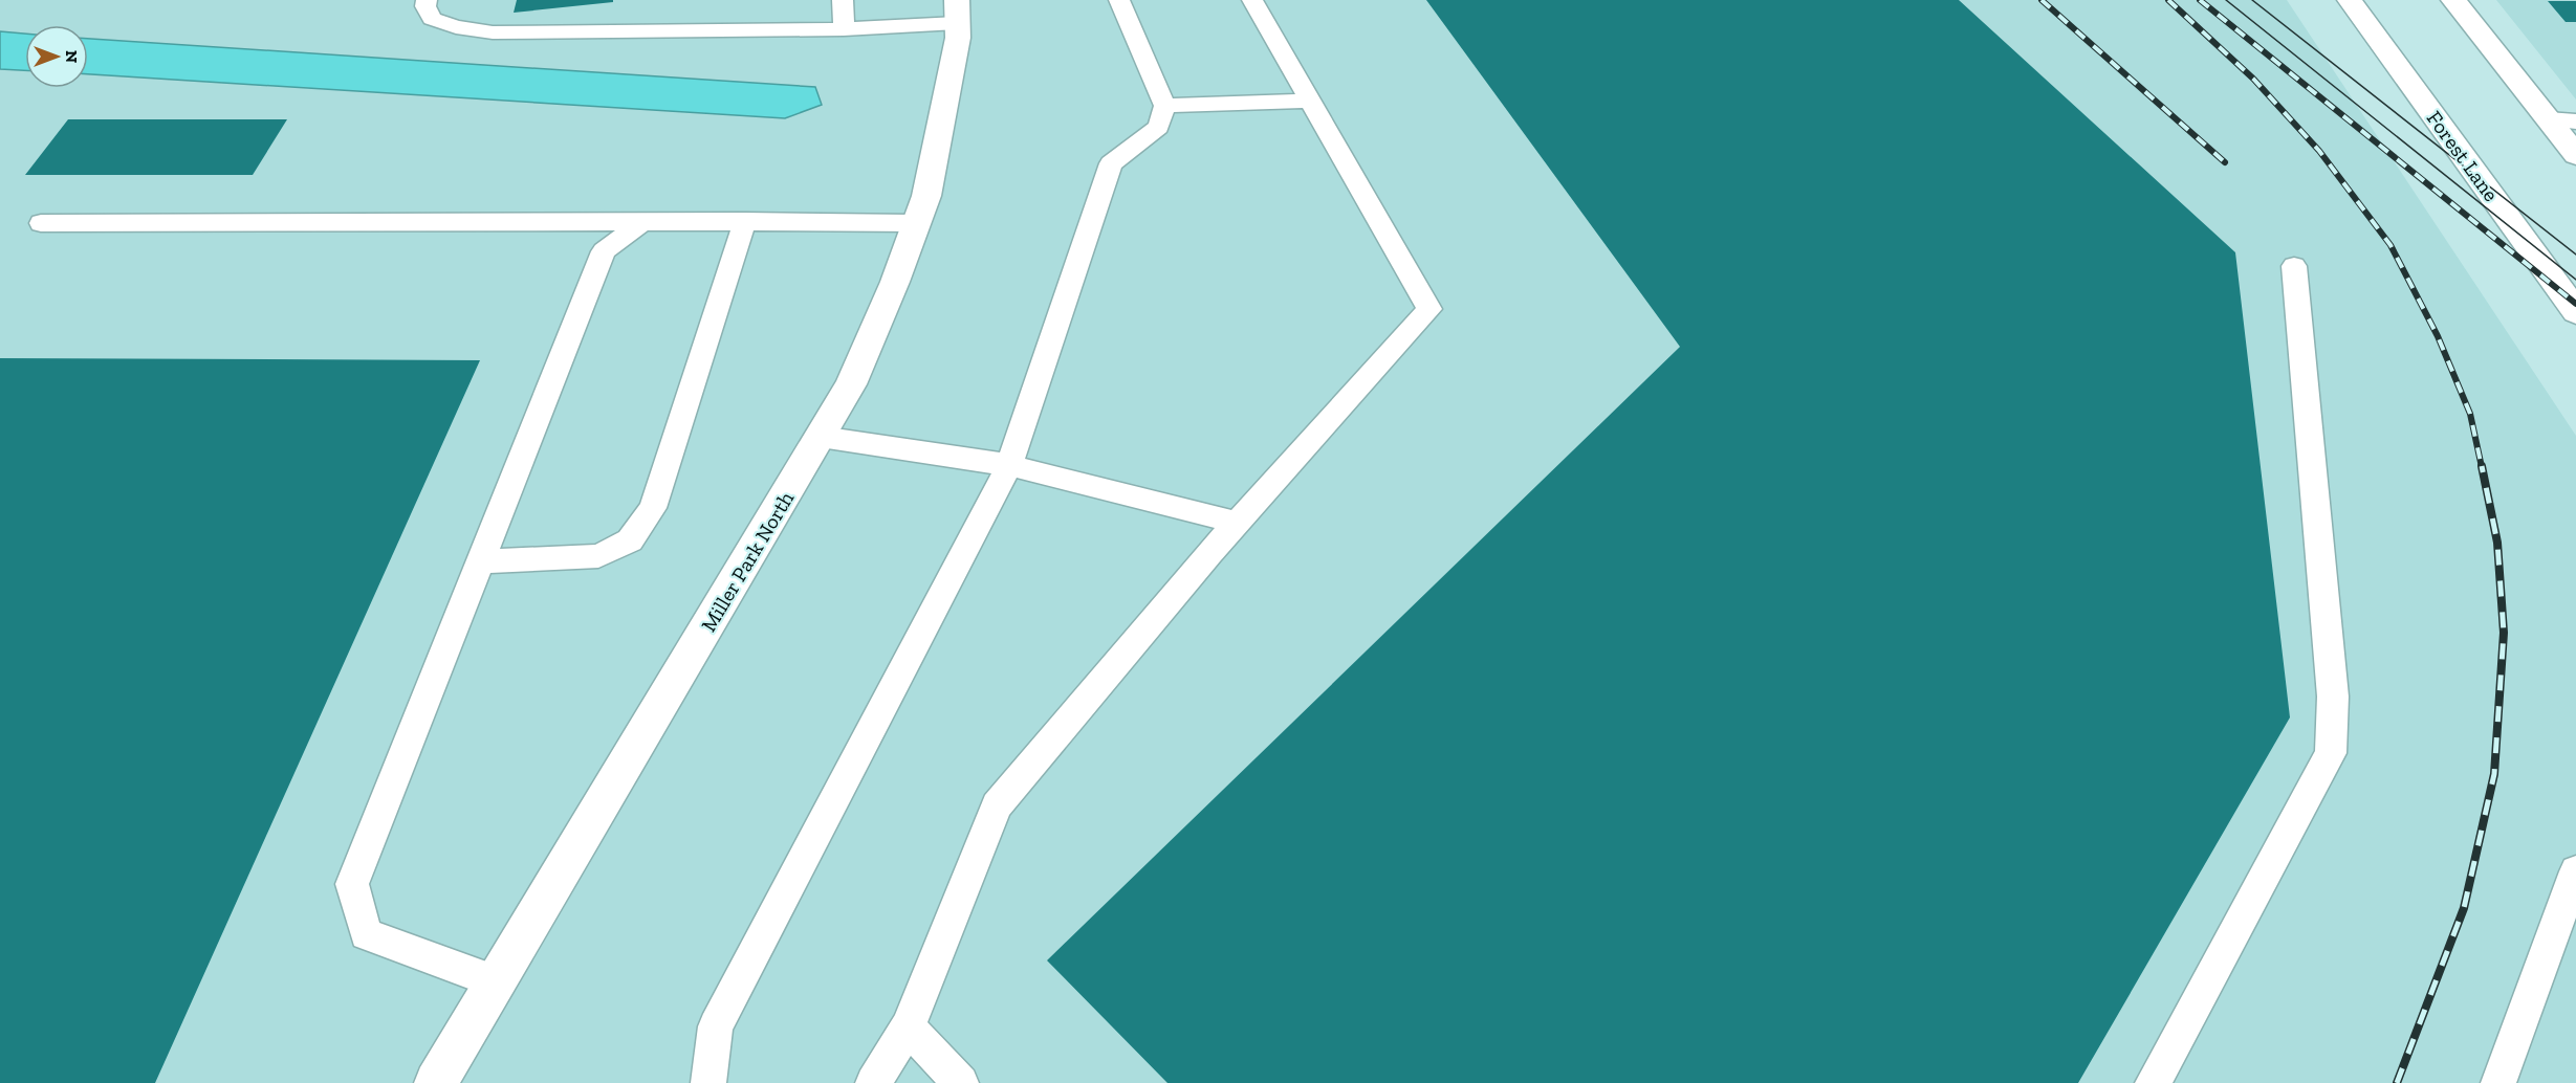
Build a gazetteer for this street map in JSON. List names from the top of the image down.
{
  "streets": {
    "street": ["Forest Lane", "Miller Park North"]
  },
  "north": "right"
}
